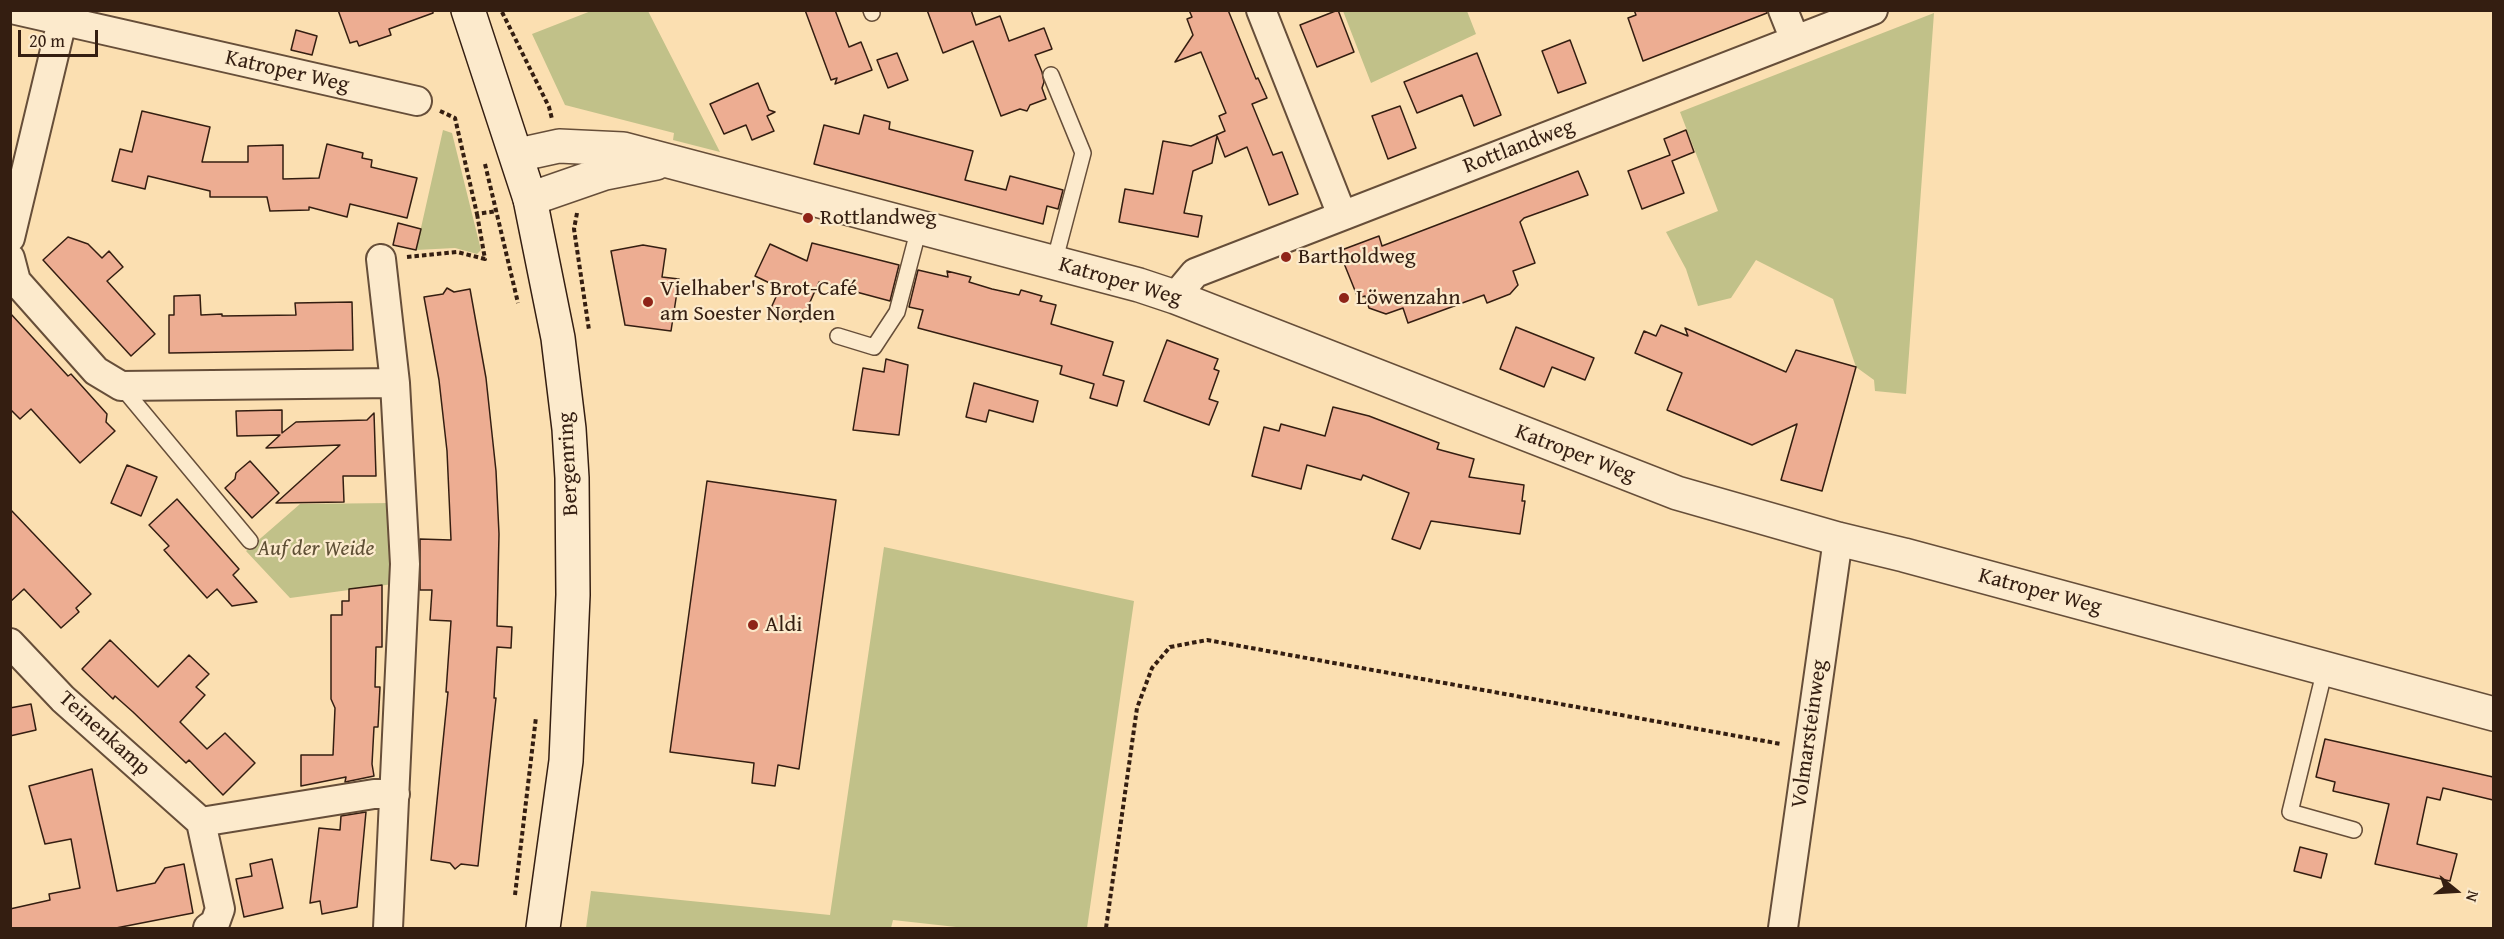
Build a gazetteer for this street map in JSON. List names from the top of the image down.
{
  "streets": {
    "street": [
      "Katroper Weg",
      "Rottlandweg",
      "Bergenring",
      "Teinenkamp",
      "Volmarsteinweg"
    ]
  },
  "crossings": [
    ["Katroper Weg", "Rottlandweg"],
    ["Katroper Weg", "Bergenring"],
    ["Katroper Weg", "Volmarsteinweg"]
  ],
  "parks": ["Auf der Weide"],
  "places": [
    "Rottlandweg",
    "Bartholdweg",
    "Löwenzahn",
    "Vielhaber's Brot-Café am Soester Norden",
    "Aldi"
  ],
  "scale_bar": "20 m",
  "north": "right"
}
